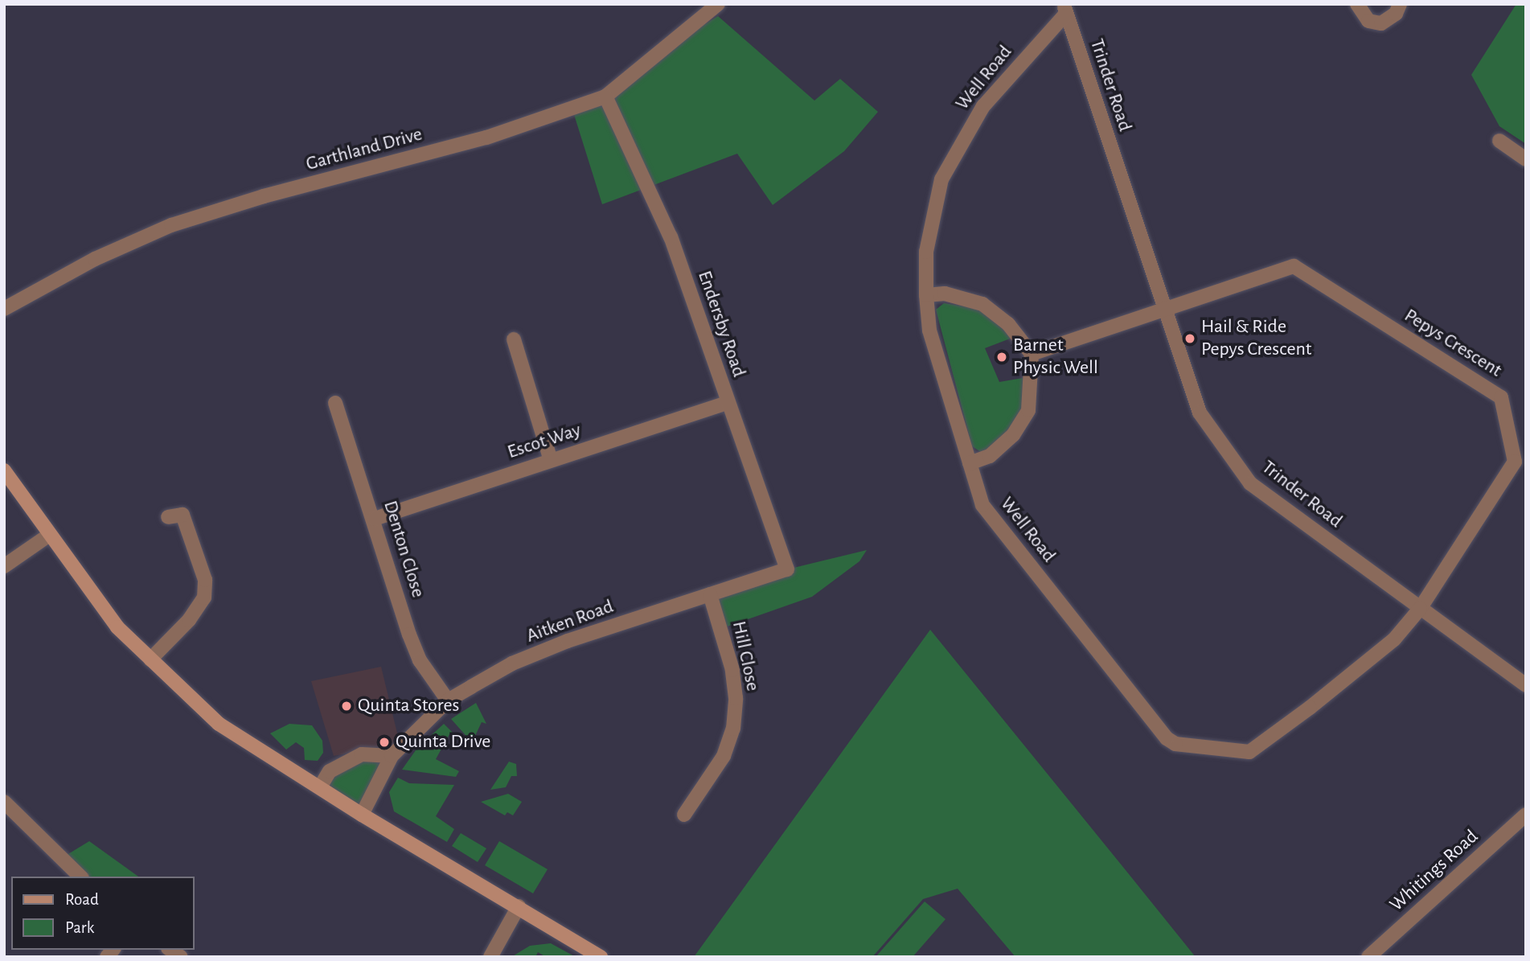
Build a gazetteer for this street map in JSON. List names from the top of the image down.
{
  "streets": {
    "street": [
      "Well Road",
      "Trinder Road",
      "Garthland Drive",
      "Endersby Road",
      "Pepys Crescent",
      "Escot Way",
      "Denton Close",
      "Aitken Road",
      "Hill Close",
      "Whitings Road"
    ]
  },
  "crossings": [
    ["Well Road", "Trinder Road"],
    ["Well Road", "Pepys Crescent"],
    ["Trinder Road", "Pepys Crescent"],
    ["Garthland Drive", "Endersby Road"],
    ["Endersby Road", "Escot Way"],
    ["Endersby Road", "Aitken Road"],
    ["Escot Way", "Denton Close"],
    ["Denton Close", "Aitken Road"],
    ["Aitken Road", "Hill Close"]
  ],
  "places": [
    "Hail & Ride Pepys Crescent",
    "Barnet Physic Well",
    "Quinta Stores",
    "Quinta Drive"
  ],
  "legend": ["Road", "Park"]
}
